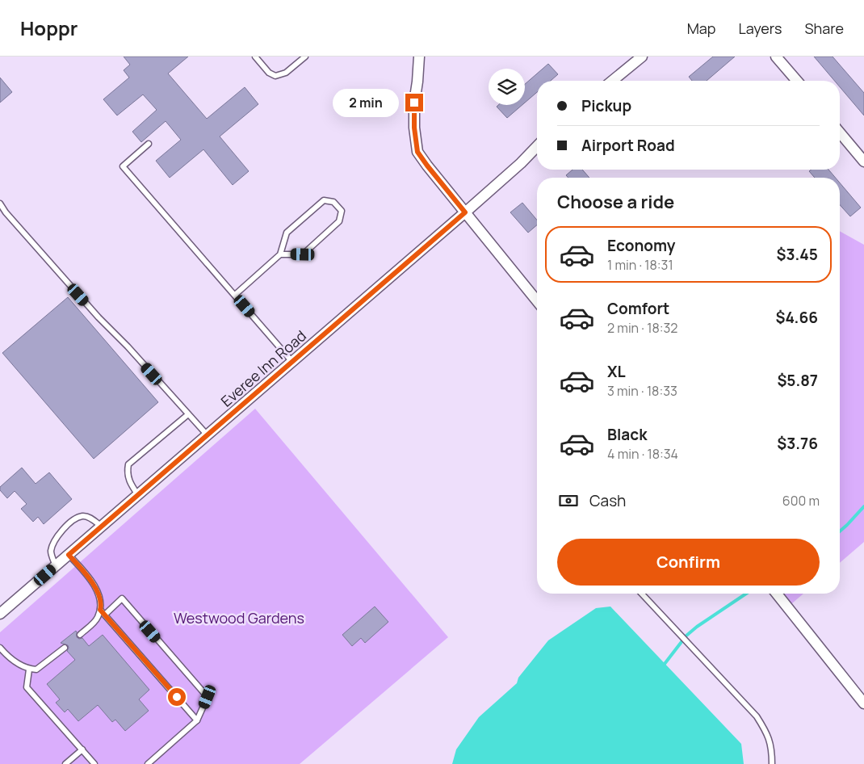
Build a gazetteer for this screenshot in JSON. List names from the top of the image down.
{
  "streets": {
    "street": ["Everee Inn Road"]
  },
  "parks": ["Westwood Gardens"],
  "page": {
    "header": "Hoppr",
    "nav": ["Map", "Layers", "Share"],
    "banner": ["Pickup", "Airport Road"],
    "bubble": "2 min",
    "heading": "Choose a ride",
    "list": [
      {
        "name": "Economy",
        "note": "1 min · 18:31",
        "value": "$3.45"
      },
      {
        "name": "Comfort",
        "note": "2 min · 18:32",
        "value": "$4.66"
      },
      {
        "name": "XL",
        "note": "3 min · 18:33",
        "value": "$5.87"
      },
      {
        "name": "Black",
        "note": "4 min · 18:34",
        "value": "$3.76"
      }
    ],
    "pay": ["Cash", "600 m"],
    "buttons": "Confirm"
  }
}
